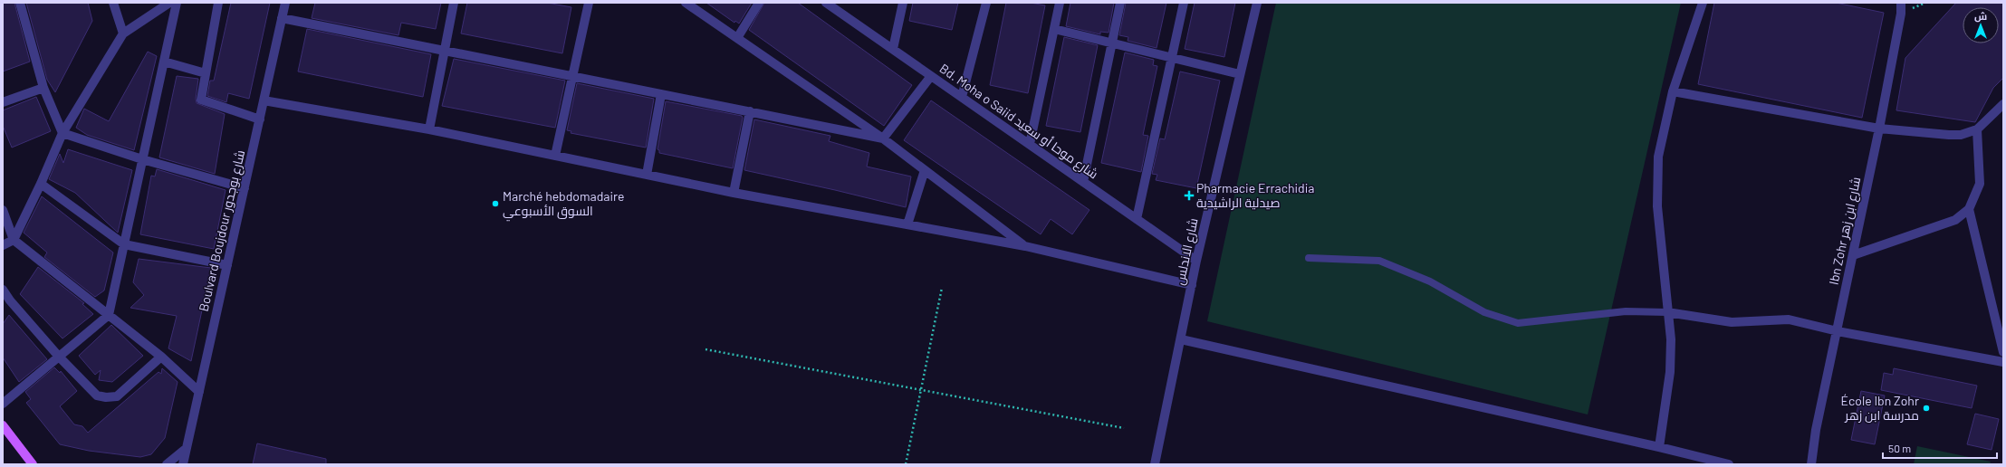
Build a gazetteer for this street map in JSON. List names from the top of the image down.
{
  "streets": {
    "street": [
      "Bd. Moha o Saiid شارع موحا أو سعيد",
      "Boulvard Boujdour شارع بوجدور",
      "Ibn Zohr شارع ابن زهر",
      "شارع الاندلس"
    ]
  },
  "crossings": [
    ["Bd. Moha o Saiid شارع موحا أو سعيد", "شارع الاندلس"]
  ],
  "places": {
    "health": ["Pharmacie Errachidia صيدلية الراشيدية"],
    "other": ["Marché hebdomadaire السوق الأسبوعي", "École Ibn Zohr مدرسة ابن زهر"]
  },
  "scale_bar": "50 m",
  "north": "top"
}
